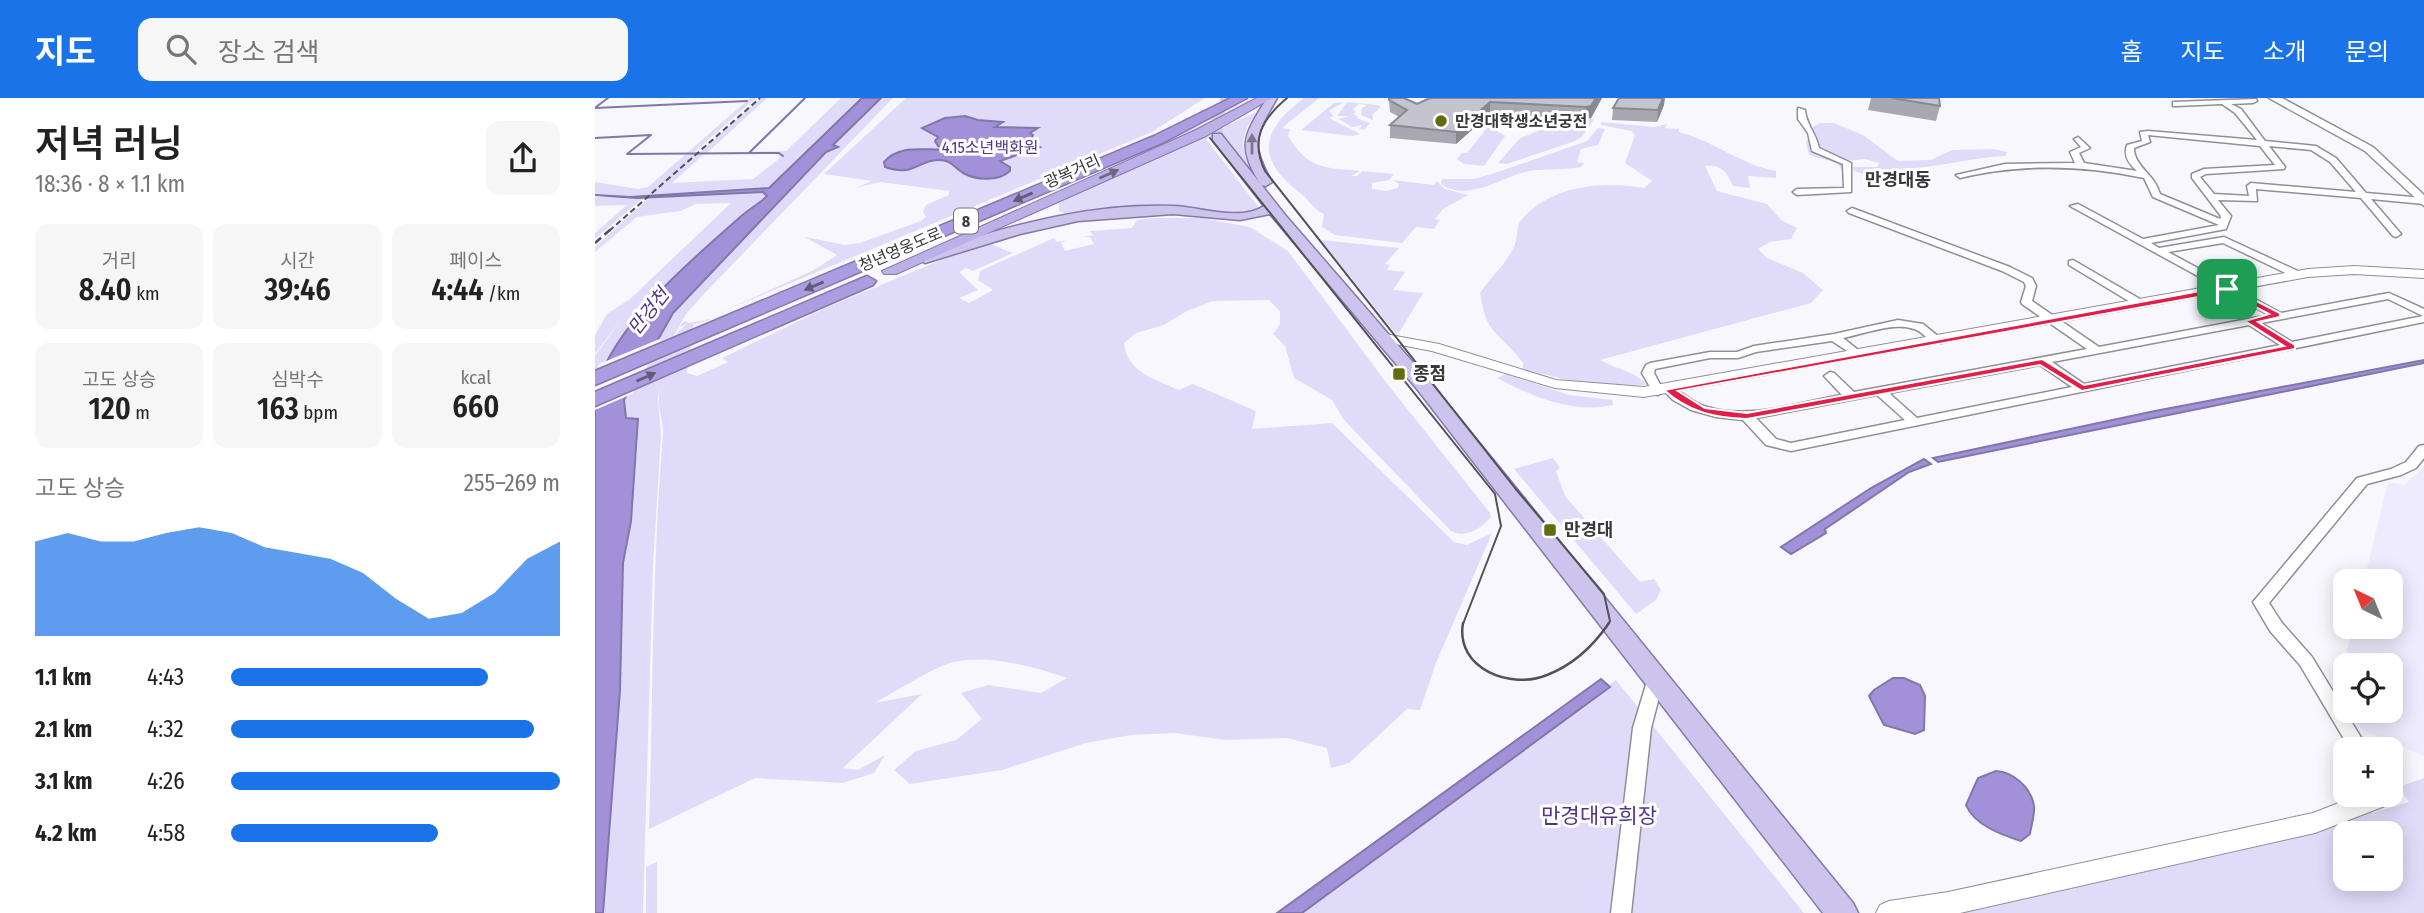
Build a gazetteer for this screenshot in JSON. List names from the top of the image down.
{
  "streets": {
    "highway": ["광복거리", "8", "청년영웅도로"]
  },
  "crossings": [
    ["광복거리", "청년영웅도로"]
  ],
  "one_way": ["광복거리"],
  "districts": ["만경대동"],
  "water": ["만겅천"],
  "parks": ["4.15소년백화원", "만경대유희장"],
  "places": {
    "other": ["만경대학생소년궁전"],
    "transit": ["종점", "만경대"]
  },
  "north": "top left",
  "page": {
    "header": "지도",
    "search": "장소 검색",
    "nav": [
      "홈",
      "지도",
      "소개",
      "문의"
    ],
    "heading": ["저녁 러닝", "18:36 · 8 × 1.1 km"],
    "stats": [
      ["거리", "8.40 km"],
      ["시간", "39:46"],
      ["페이스", "4:44 /km"],
      ["고도 상승", "120 m"],
      ["심박수", "163 bpm"],
      ["kcal", "660"]
    ],
    "chart": ["고도 상승", "255–269 m"],
    "map_buttons": ["+", "−"],
    "list": [
      {
        "name": "1.1 km",
        "note": "4:43"
      },
      {
        "name": "2.1 km",
        "note": "4:32"
      },
      {
        "name": "3.1 km",
        "note": "4:26"
      },
      {
        "name": "4.2 km",
        "note": "4:58"
      }
    ]
  }
}
